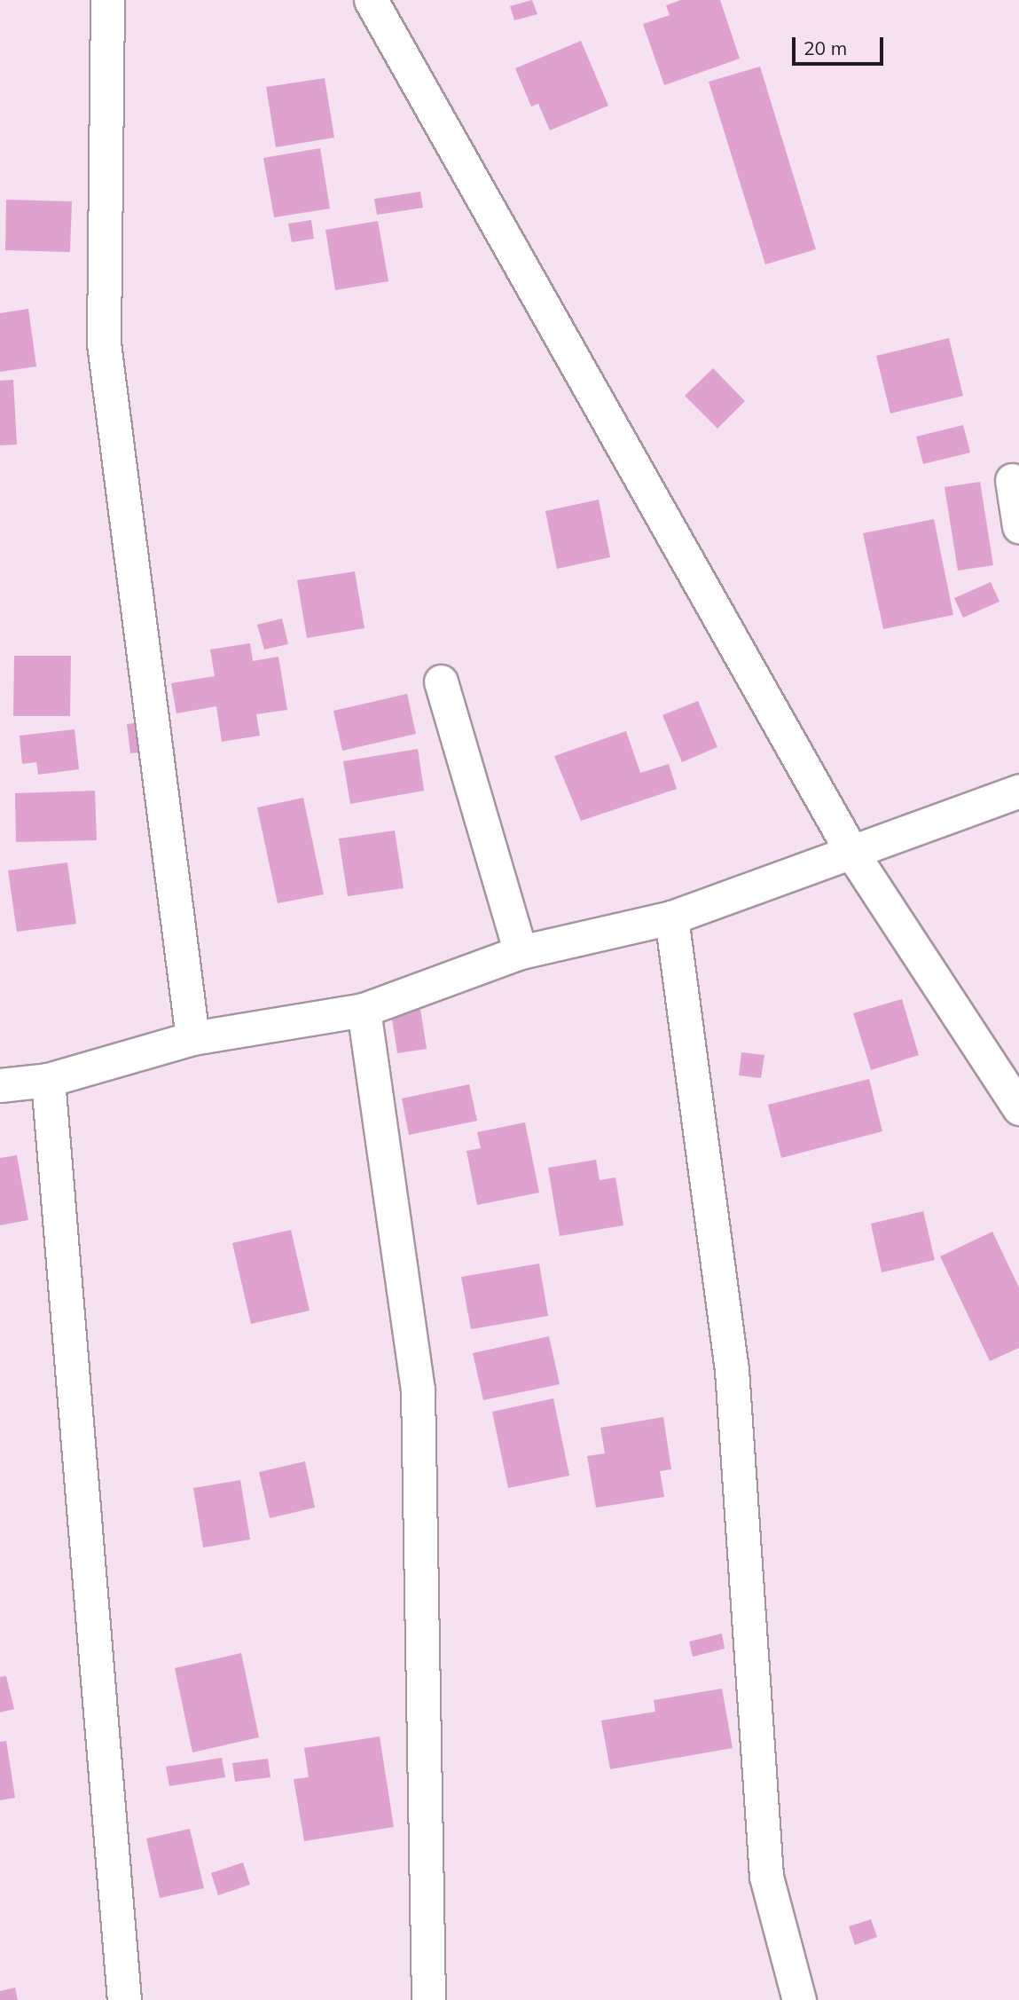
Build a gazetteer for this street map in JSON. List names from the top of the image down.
{
  "scale_bar": "20 m"
}
